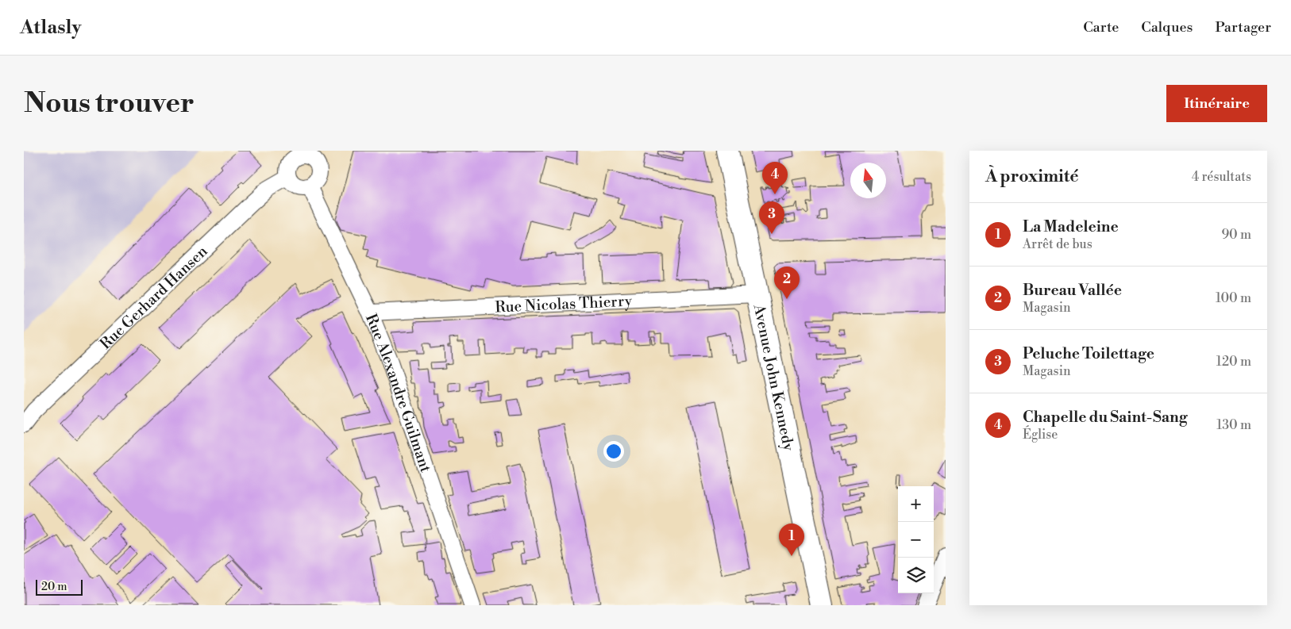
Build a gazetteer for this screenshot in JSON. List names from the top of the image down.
{
  "streets": {
    "main road": ["Avenue John Kennedy"],
    "street": ["Rue Gerhard Hansen", "Rue Nicolas Thierry", "Rue Alexandre Guilmant"]
  },
  "crossings": [
    ["Rue Gerhard Hansen", "Rue Alexandre Guilmant"],
    ["Rue Nicolas Thierry", "Avenue John Kennedy"],
    ["Rue Nicolas Thierry", "Rue Alexandre Guilmant"]
  ],
  "scale_bar": "20 m",
  "north": "top",
  "page": {
    "header": "Atlasly",
    "nav": ["Carte", "Calques", "Partager"],
    "buttons": "Itinéraire",
    "title": "Nous trouver",
    "heading": ["À proximité", "4 résultats"],
    "pins": [
      "4",
      "3",
      "2",
      "1"
    ],
    "list": [
      {
        "mark": "1",
        "name": "La Madeleine",
        "note": "Arrêt de bus",
        "value": "90 m"
      },
      {
        "mark": "2",
        "name": "Bureau Vallée",
        "note": "Magasin",
        "value": "100 m"
      },
      {
        "mark": "3",
        "name": "Peluche Toilettage",
        "note": "Magasin",
        "value": "120 m"
      },
      {
        "mark": "4",
        "name": "Chapelle du Saint-Sang",
        "note": "Église",
        "value": "130 m"
      }
    ],
    "map_buttons": ["+", "−"],
    "scale": "20 m"
  }
}
